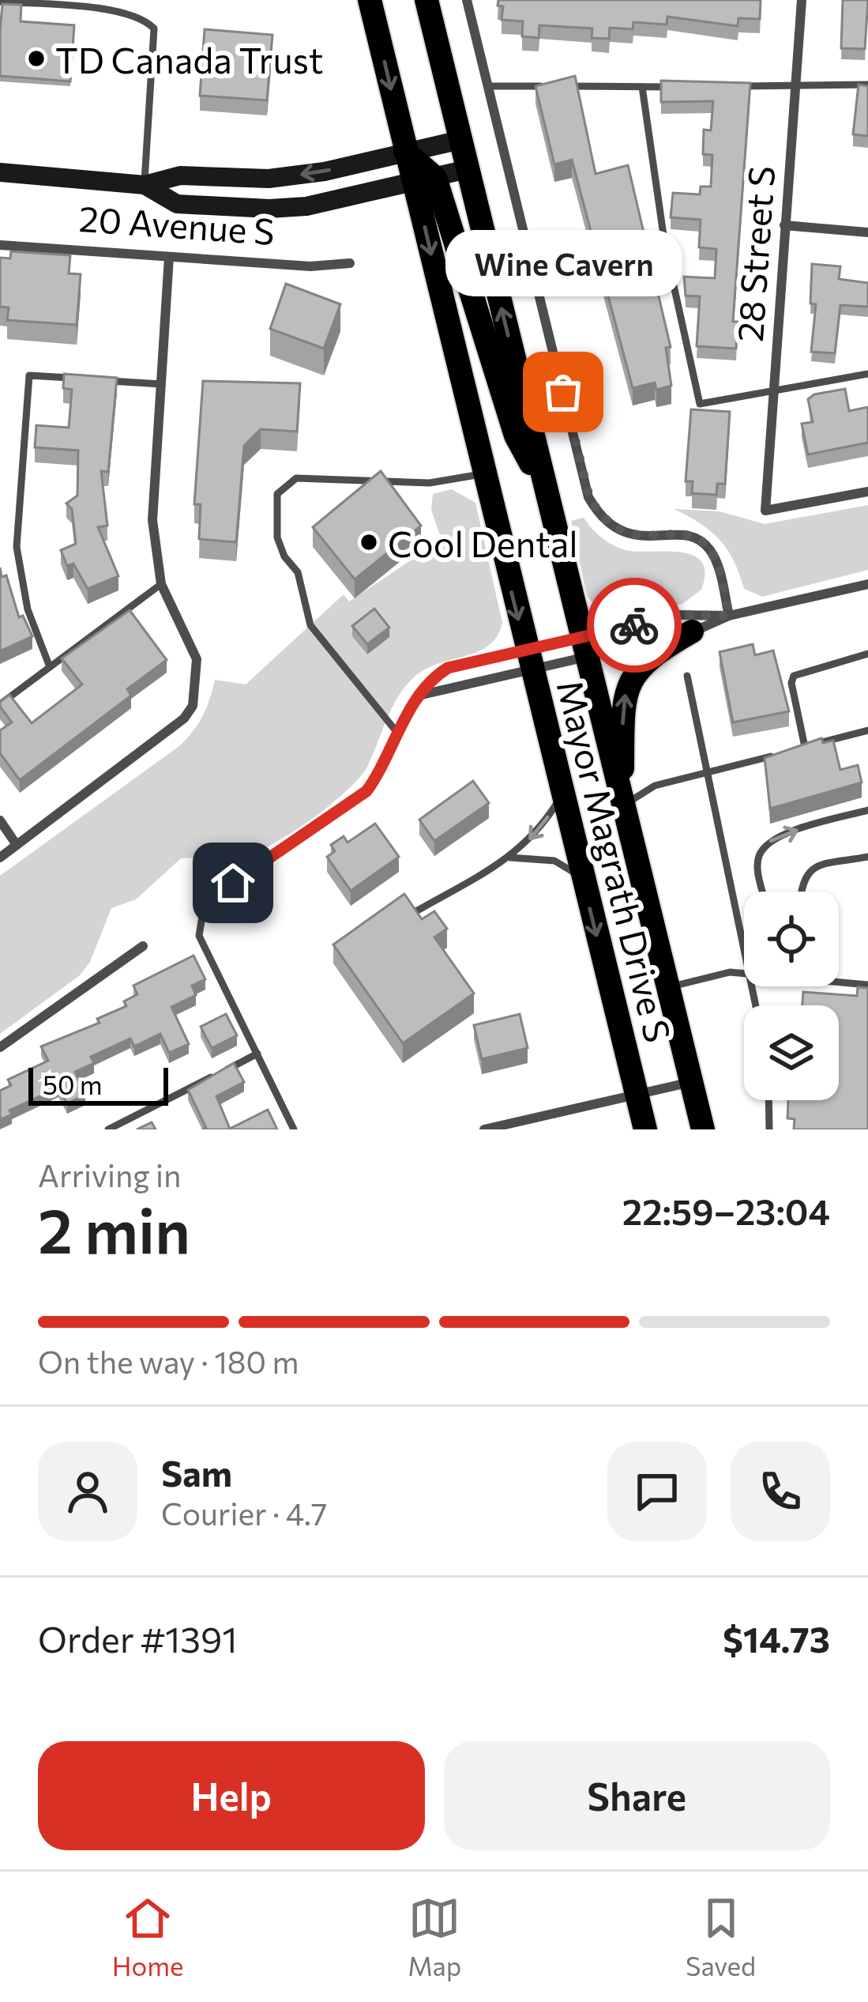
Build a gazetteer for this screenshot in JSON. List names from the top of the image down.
{
  "streets": {
    "main road": ["Mayor Magrath Drive S"],
    "street": ["20 Avenue S", "28 Street S"]
  },
  "crossings": [
    ["20 Avenue S", "Mayor Magrath Drive S"]
  ],
  "places": ["TD Canada Trust", "Wine Cavern", "Cool Dental"],
  "scale_bar": "50 m",
  "page": {
    "bubble": "Wine Cavern",
    "scale": "50 m",
    "heading": ["2 min", "Arriving in", "22:59–23:04"],
    "panel": [
      "Sam",
      "Courier · 4.7",
      "Order #1391",
      "$14.73"
    ],
    "bar": "On the way · 180 m",
    "buttons": ["Help", "Share"],
    "tabs": ["Home", "Map", "Saved"]
  }
}
